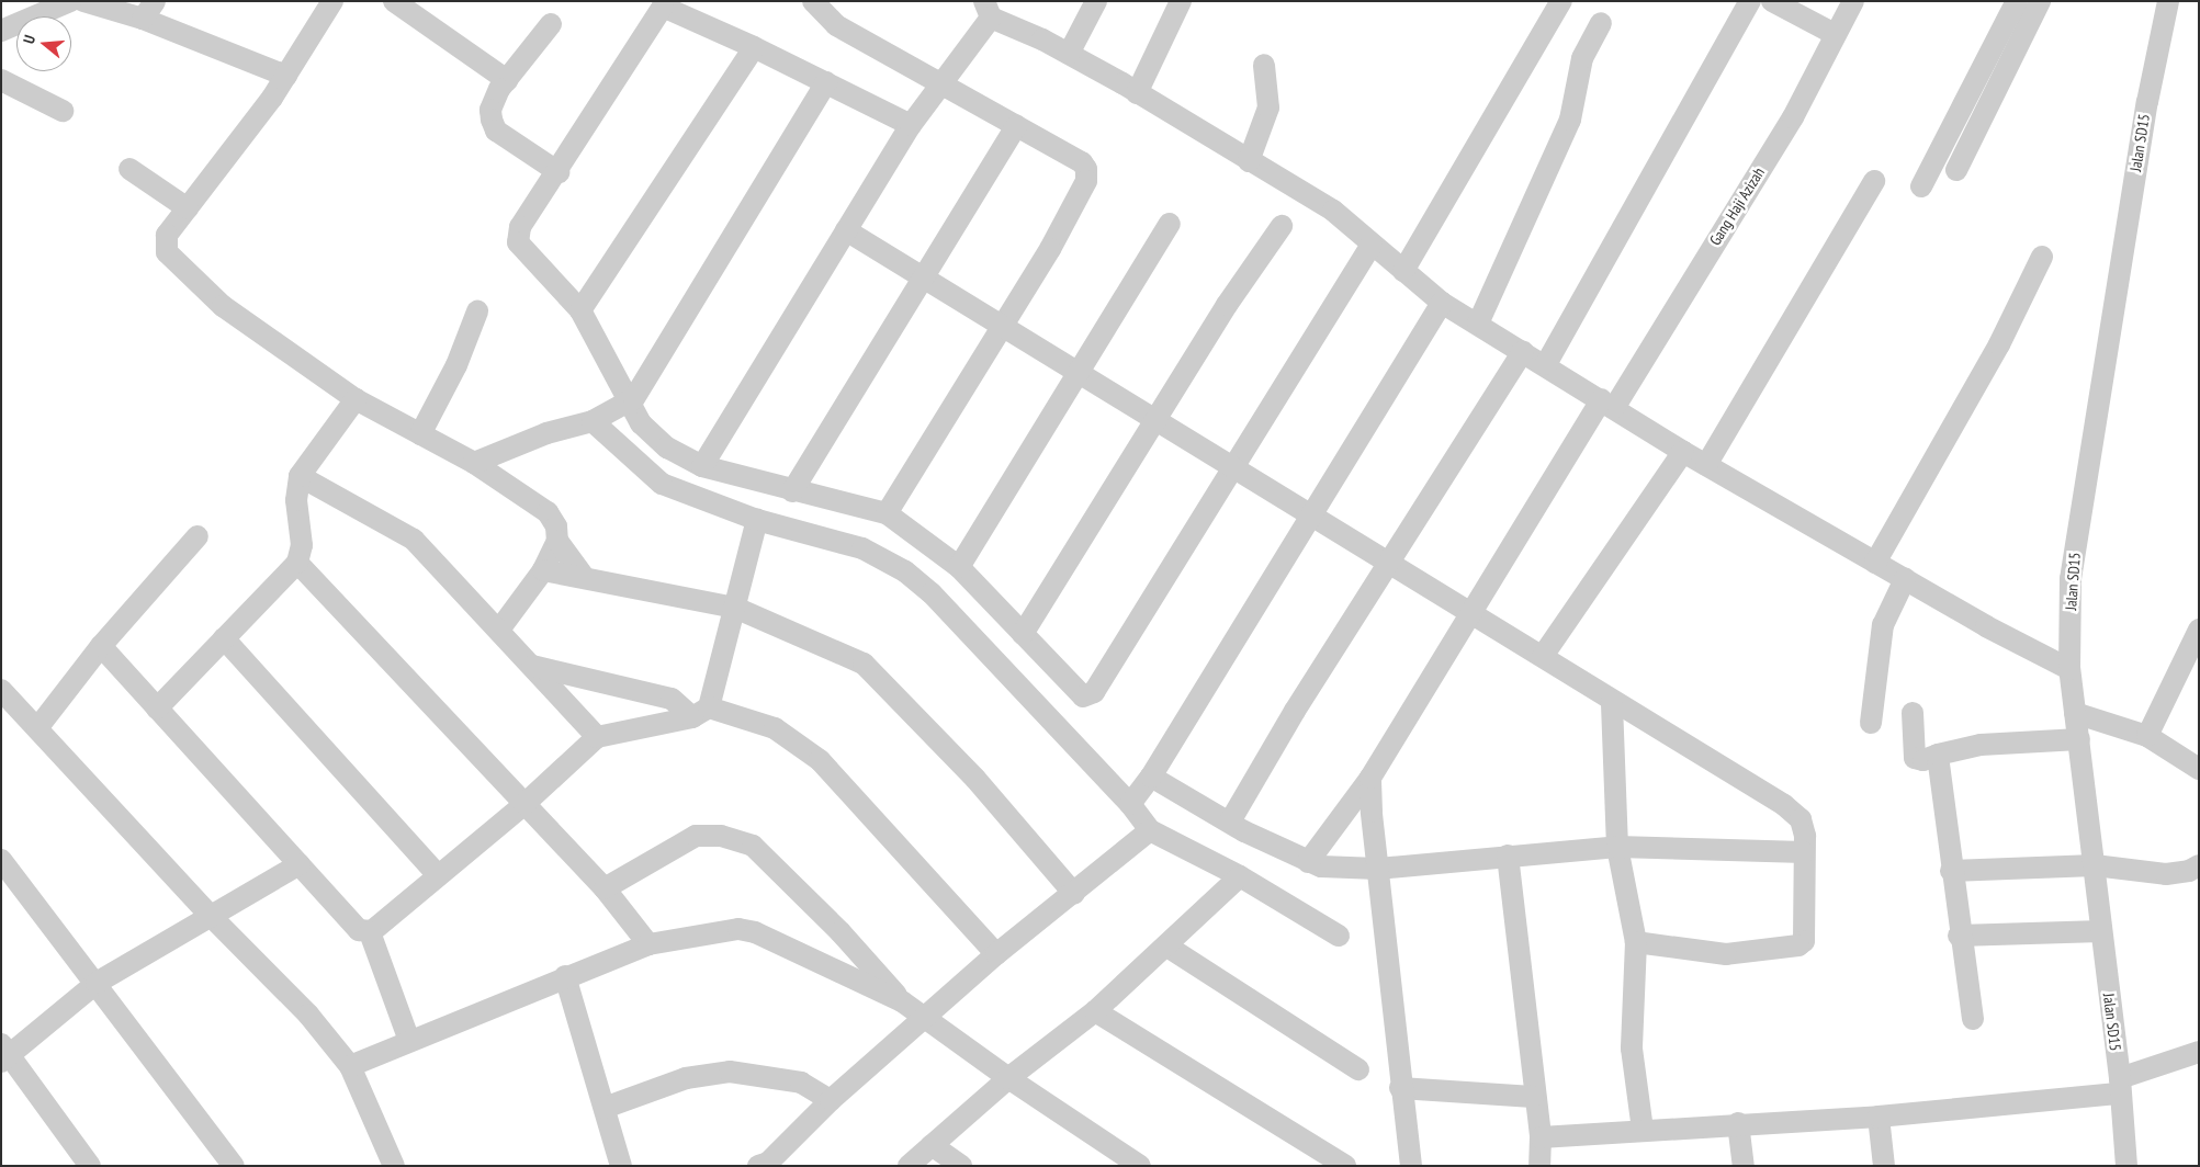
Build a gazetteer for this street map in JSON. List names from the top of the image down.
{
  "streets": {
    "street": ["Jalan SD15", "Gang Haji Azizah"]
  },
  "north": "left"
}
